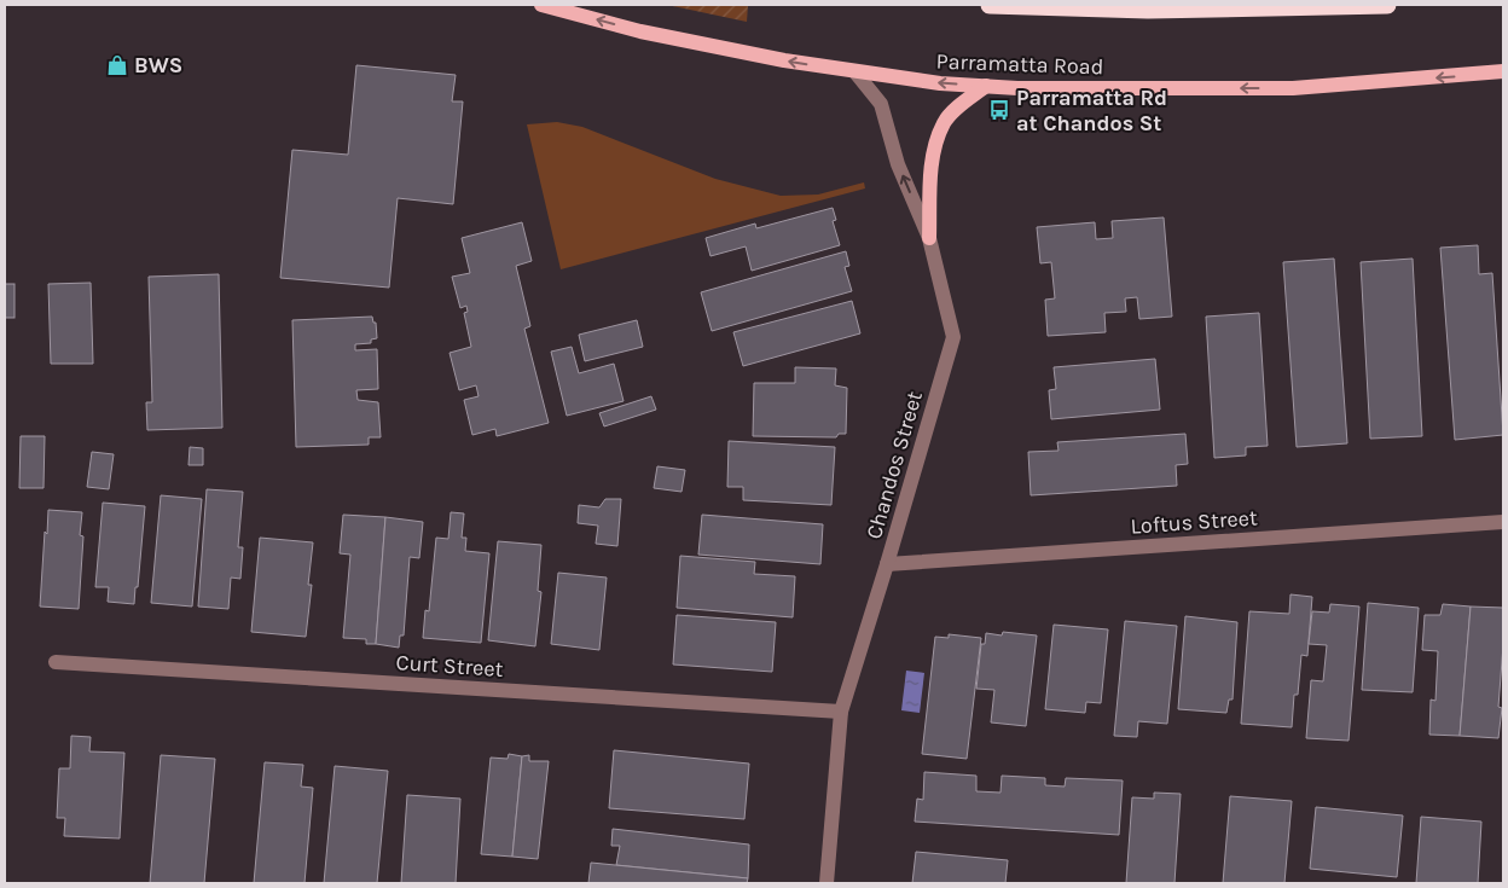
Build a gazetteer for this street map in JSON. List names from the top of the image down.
{
  "streets": {
    "main road": ["Parramatta Road"],
    "street": ["Chandos Street", "Loftus Street", "Curt Street"]
  },
  "crossings": [
    ["Parramatta Road", "Chandos Street"],
    ["Chandos Street", "Loftus Street"],
    ["Chandos Street", "Curt Street"]
  ],
  "one_way": ["Parramatta Road"],
  "places": {
    "shop": ["BWS"],
    "bus stop": ["Parramatta Rd at Chandos St"]
  }
}
